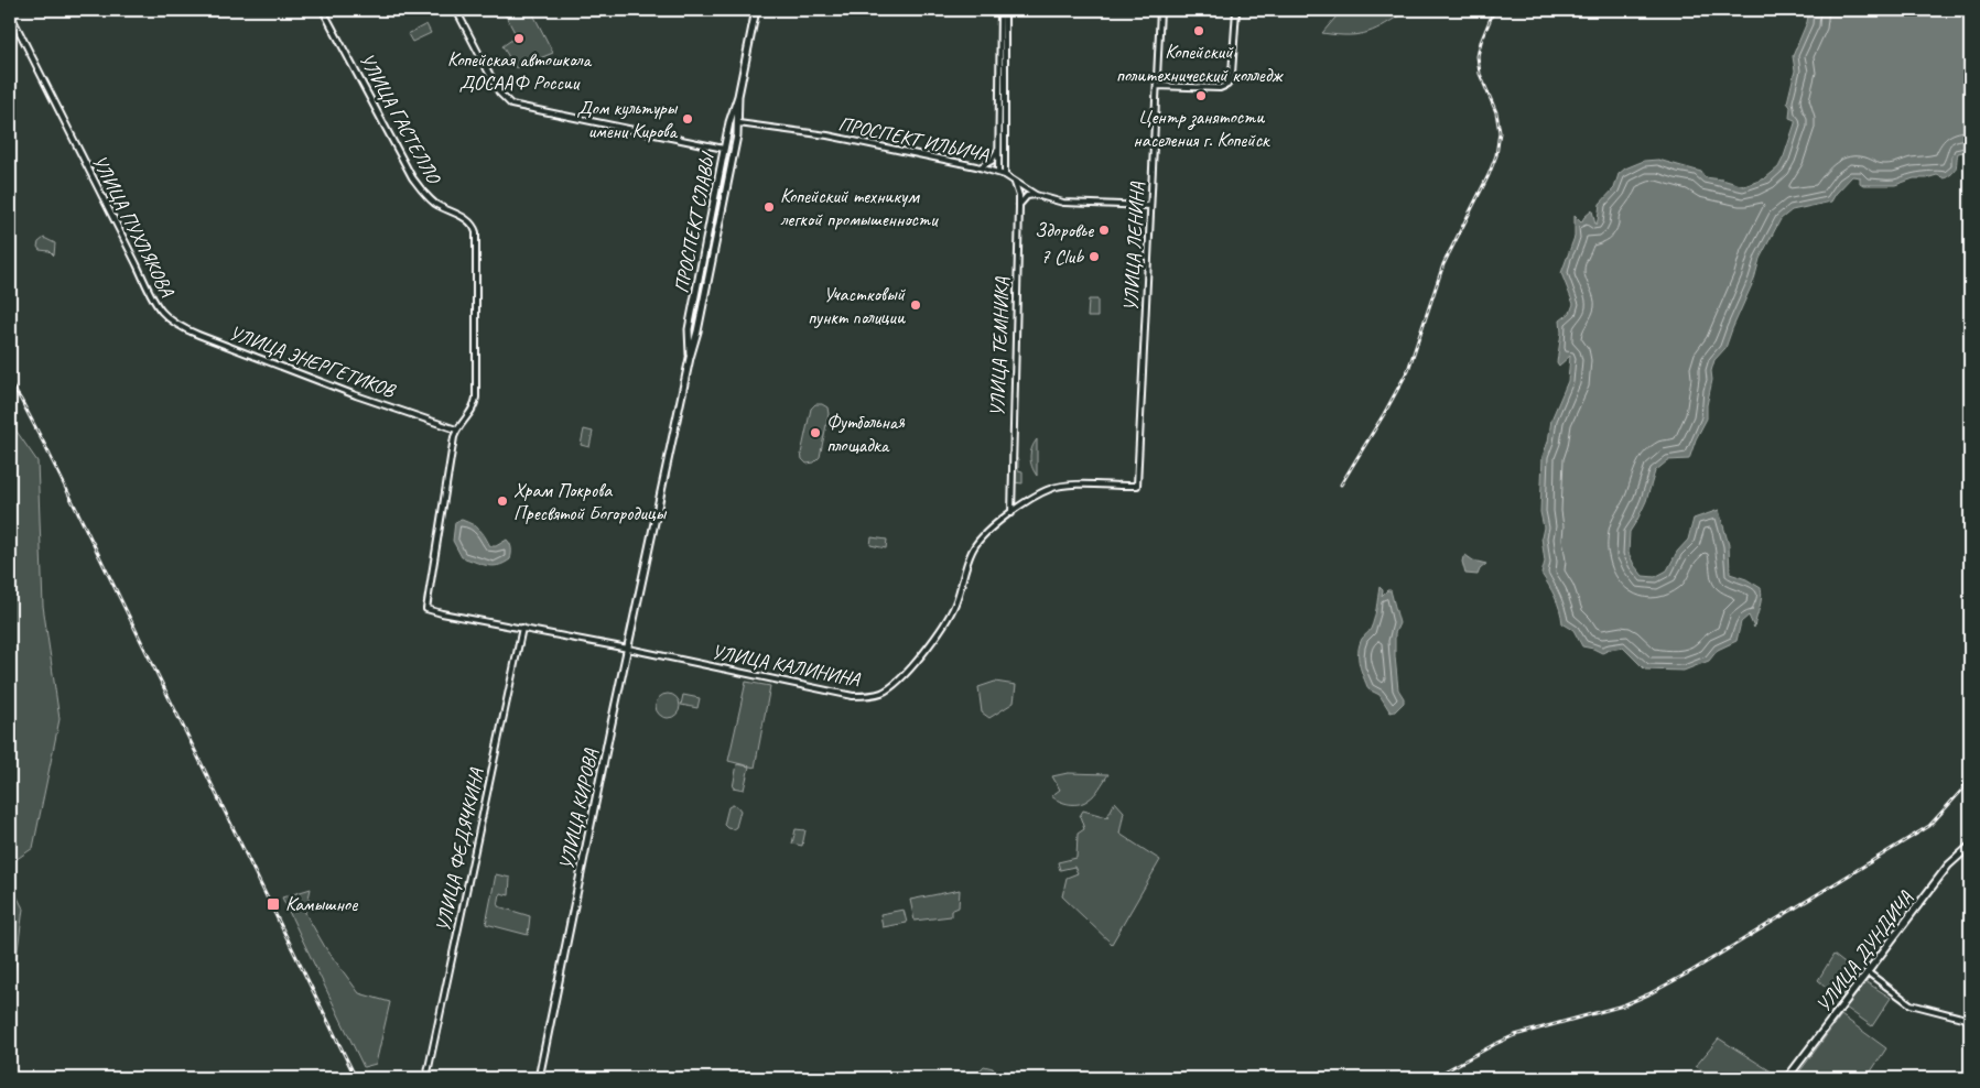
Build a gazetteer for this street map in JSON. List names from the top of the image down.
{
  "streets": {
    "main road": [
      "ПРОСПЕКТ ИЛЬИЧА",
      "ПРОСПЕКТ СЛАВЫ",
      "УЛИЦА КИРОВА",
      "УЛИЦА ДУНДИЧА"
    ],
    "street": [
      "УЛИЦА ГАСТЕЛЛО",
      "УЛИЦА ПУХЛЯКОВА",
      "УЛИЦА ЛЕНИНА",
      "УЛИЦА ТЕМНИКА",
      "УЛИЦА ЭНЕРГЕТИКОВ",
      "УЛИЦА КАЛИНИНА",
      "УЛИЦА ФЕДЯЧКИНА"
    ]
  },
  "crossings": [
    ["УЛИЦА ГАСТЕЛЛО", "УЛИЦА ЭНЕРГЕТИКОВ"],
    ["УЛИЦА ГАСТЕЛЛО", "УЛИЦА КАЛИНИНА"],
    ["ПРОСПЕКТ ИЛЬИЧА", "ПРОСПЕКТ СЛАВЫ"],
    ["ПРОСПЕКТ ИЛЬИЧА", "УЛИЦА ЛЕНИНА"],
    ["ПРОСПЕКТ ИЛЬИЧА", "УЛИЦА ТЕМНИКА"],
    ["ПРОСПЕКТ СЛАВЫ", "УЛИЦА КИРОВА"],
    ["УЛИЦА ПУХЛЯКОВА", "УЛИЦА ЭНЕРГЕТИКОВ"],
    ["УЛИЦА ЛЕНИНА", "УЛИЦА КАЛИНИНА"],
    ["УЛИЦА ТЕМНИКА", "УЛИЦА КАЛИНИНА"],
    ["УЛИЦА ЭНЕРГЕТИКОВ", "УЛИЦА КАЛИНИНА"],
    ["УЛИЦА КАЛИНИНА", "УЛИЦА КИРОВА"],
    ["УЛИЦА КАЛИНИНА", "УЛИЦА ФЕДЯЧКИНА"]
  ],
  "places": {
    "other": [
      "Копейский политехнический колледж",
      "Копейская автошкола ДОСААФ России",
      "Центр занятости населения г. Копейск",
      "Дом культуры имени Кирова",
      "Копейский техникум легкой промышенности",
      "Здоровье",
      "7 Club",
      "Участковый пункт полиции",
      "Футбольная площадка",
      "Храм Покрова Пресвятой Богородицы"
    ],
    "transit": ["Камышное"]
  }
}
